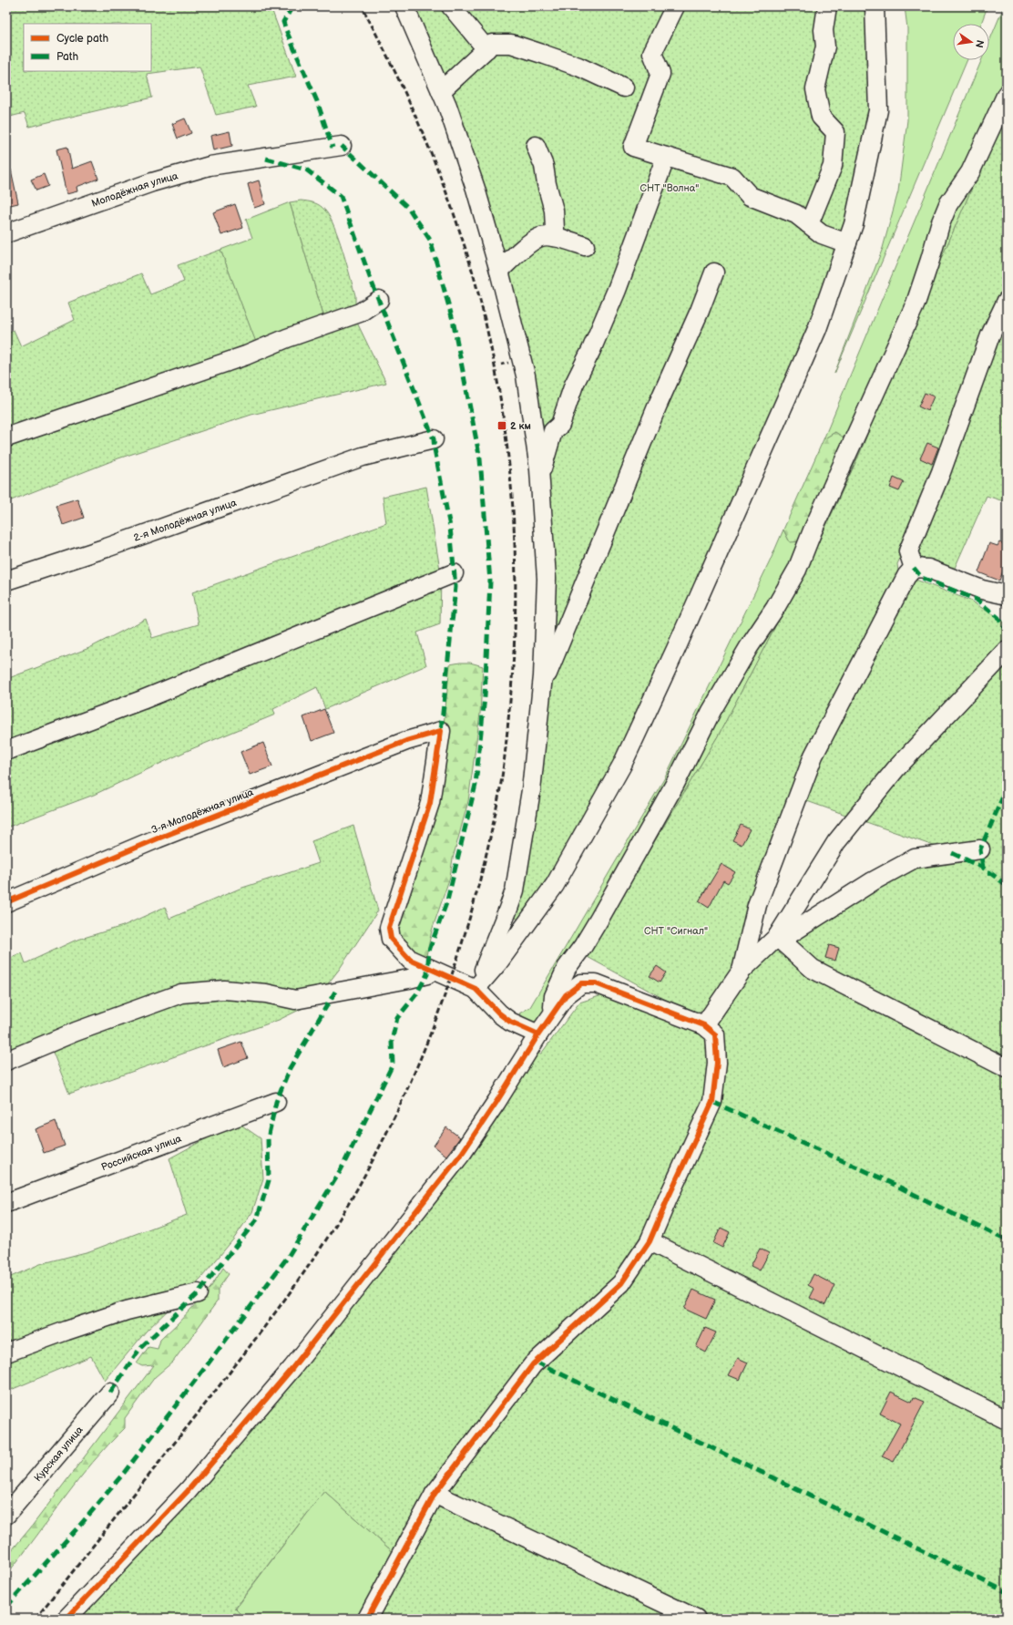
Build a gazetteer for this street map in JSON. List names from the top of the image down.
{
  "streets": {
    "street": [
      "Молодёжная улица",
      "2-я Молодёжная улица",
      "3-я Молодёжная улица",
      "Российская улица",
      "Курская улица"
    ]
  },
  "parks": ["СНТ \"Волна\"", "СНТ \"Сигнал\""],
  "places": {
    "transit": ["2 км"]
  },
  "legend": ["Cycle path", "Path"],
  "north": "right"
}
